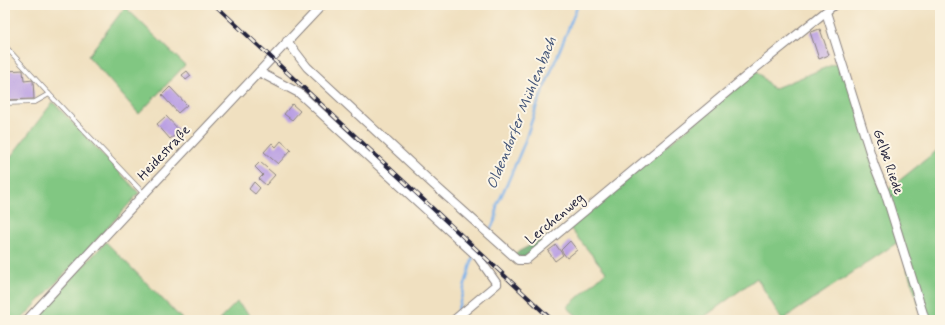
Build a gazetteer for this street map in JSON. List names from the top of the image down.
{
  "streets": {
    "street": ["Heidestraße", "Gelbe Riede", "Lerchenweg"]
  },
  "crossings": [
    ["Heidestraße", "Lerchenweg"],
    ["Gelbe Riede", "Lerchenweg"]
  ],
  "water": ["Oldendorfer Mühlenbach"]
}
